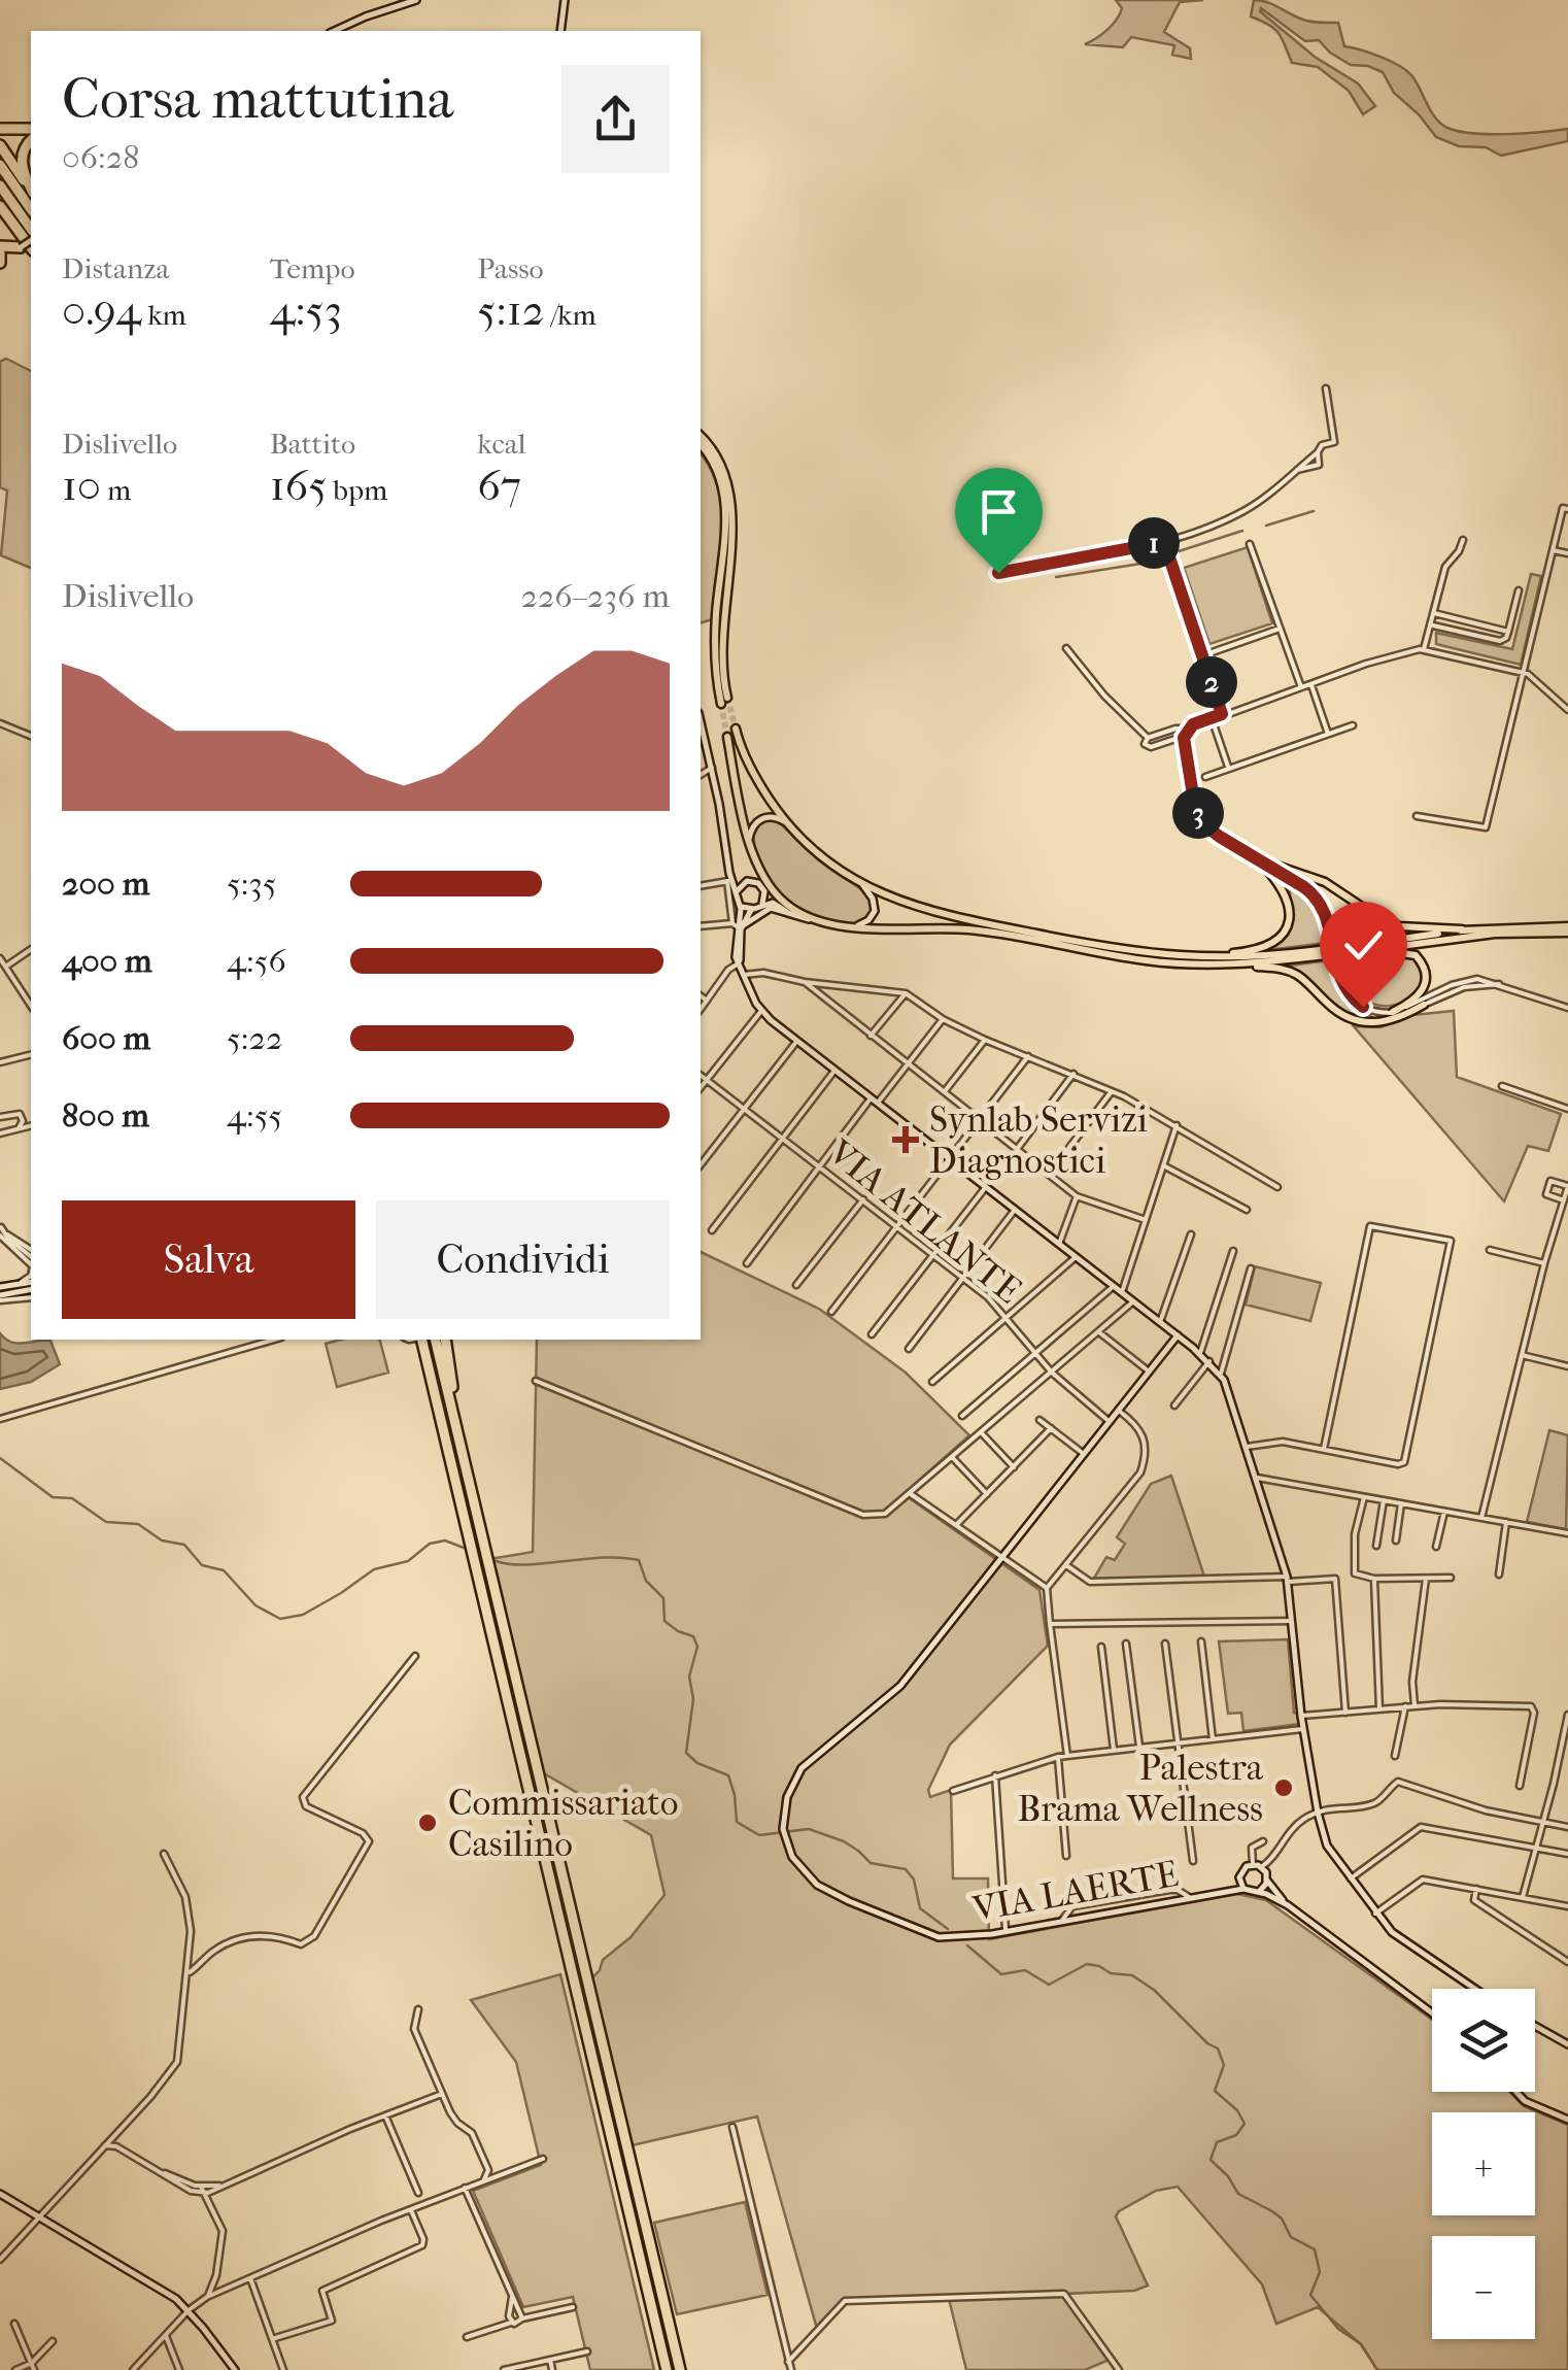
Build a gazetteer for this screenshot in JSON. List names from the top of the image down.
{
  "streets": {
    "street": ["VIA ATLANTE", "VIA LAERTE"]
  },
  "crossings": [
    ["VIA ATLANTE", "VIA LAERTE"]
  ],
  "places": {
    "health": ["Synlab Servizi Diagnostici"],
    "other": ["Palestra Brama Wellness", "Commissariato Casilino"]
  },
  "page": {
    "heading": ["Corsa mattutina", "06:28"],
    "stats": [
      ["Distanza", "0.94 km"],
      ["Tempo", "4:53"],
      ["Passo", "5:12 /km"],
      ["Dislivello", "10 m"],
      ["Battito", "165 bpm"],
      ["kcal", "67"]
    ],
    "pins": ["1", "2", "3"],
    "chart": ["Dislivello", "226–236 m"],
    "list": [
      {
        "name": "200 m",
        "note": "5:35"
      },
      {
        "name": "400 m",
        "note": "4:56"
      },
      {
        "name": "600 m",
        "note": "5:22"
      },
      {
        "name": "800 m",
        "note": "4:55"
      }
    ],
    "buttons": ["Salva", "Condividi"],
    "map_buttons": ["+", "−"]
  }
}
